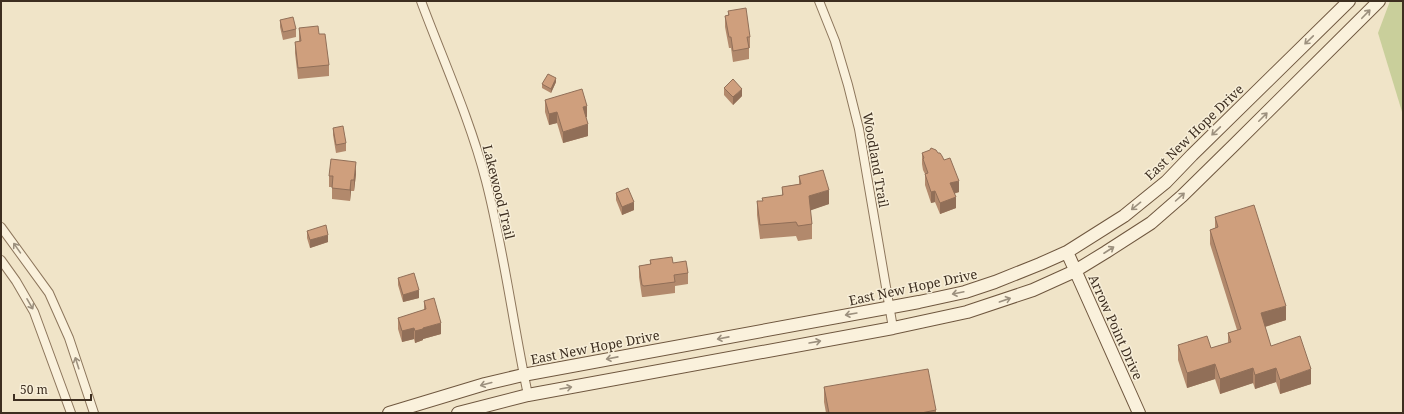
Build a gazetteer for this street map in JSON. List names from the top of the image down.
{
  "streets": {
    "street": [
      "East New Hope Drive",
      "Woodland Trail",
      "Lakewood Trail",
      "Arrow Point Drive"
    ]
  },
  "crossings": [
    ["East New Hope Drive", "Woodland Trail"],
    ["East New Hope Drive", "Lakewood Trail"],
    ["East New Hope Drive", "Arrow Point Drive"]
  ],
  "scale_bar": "50 m"
}
